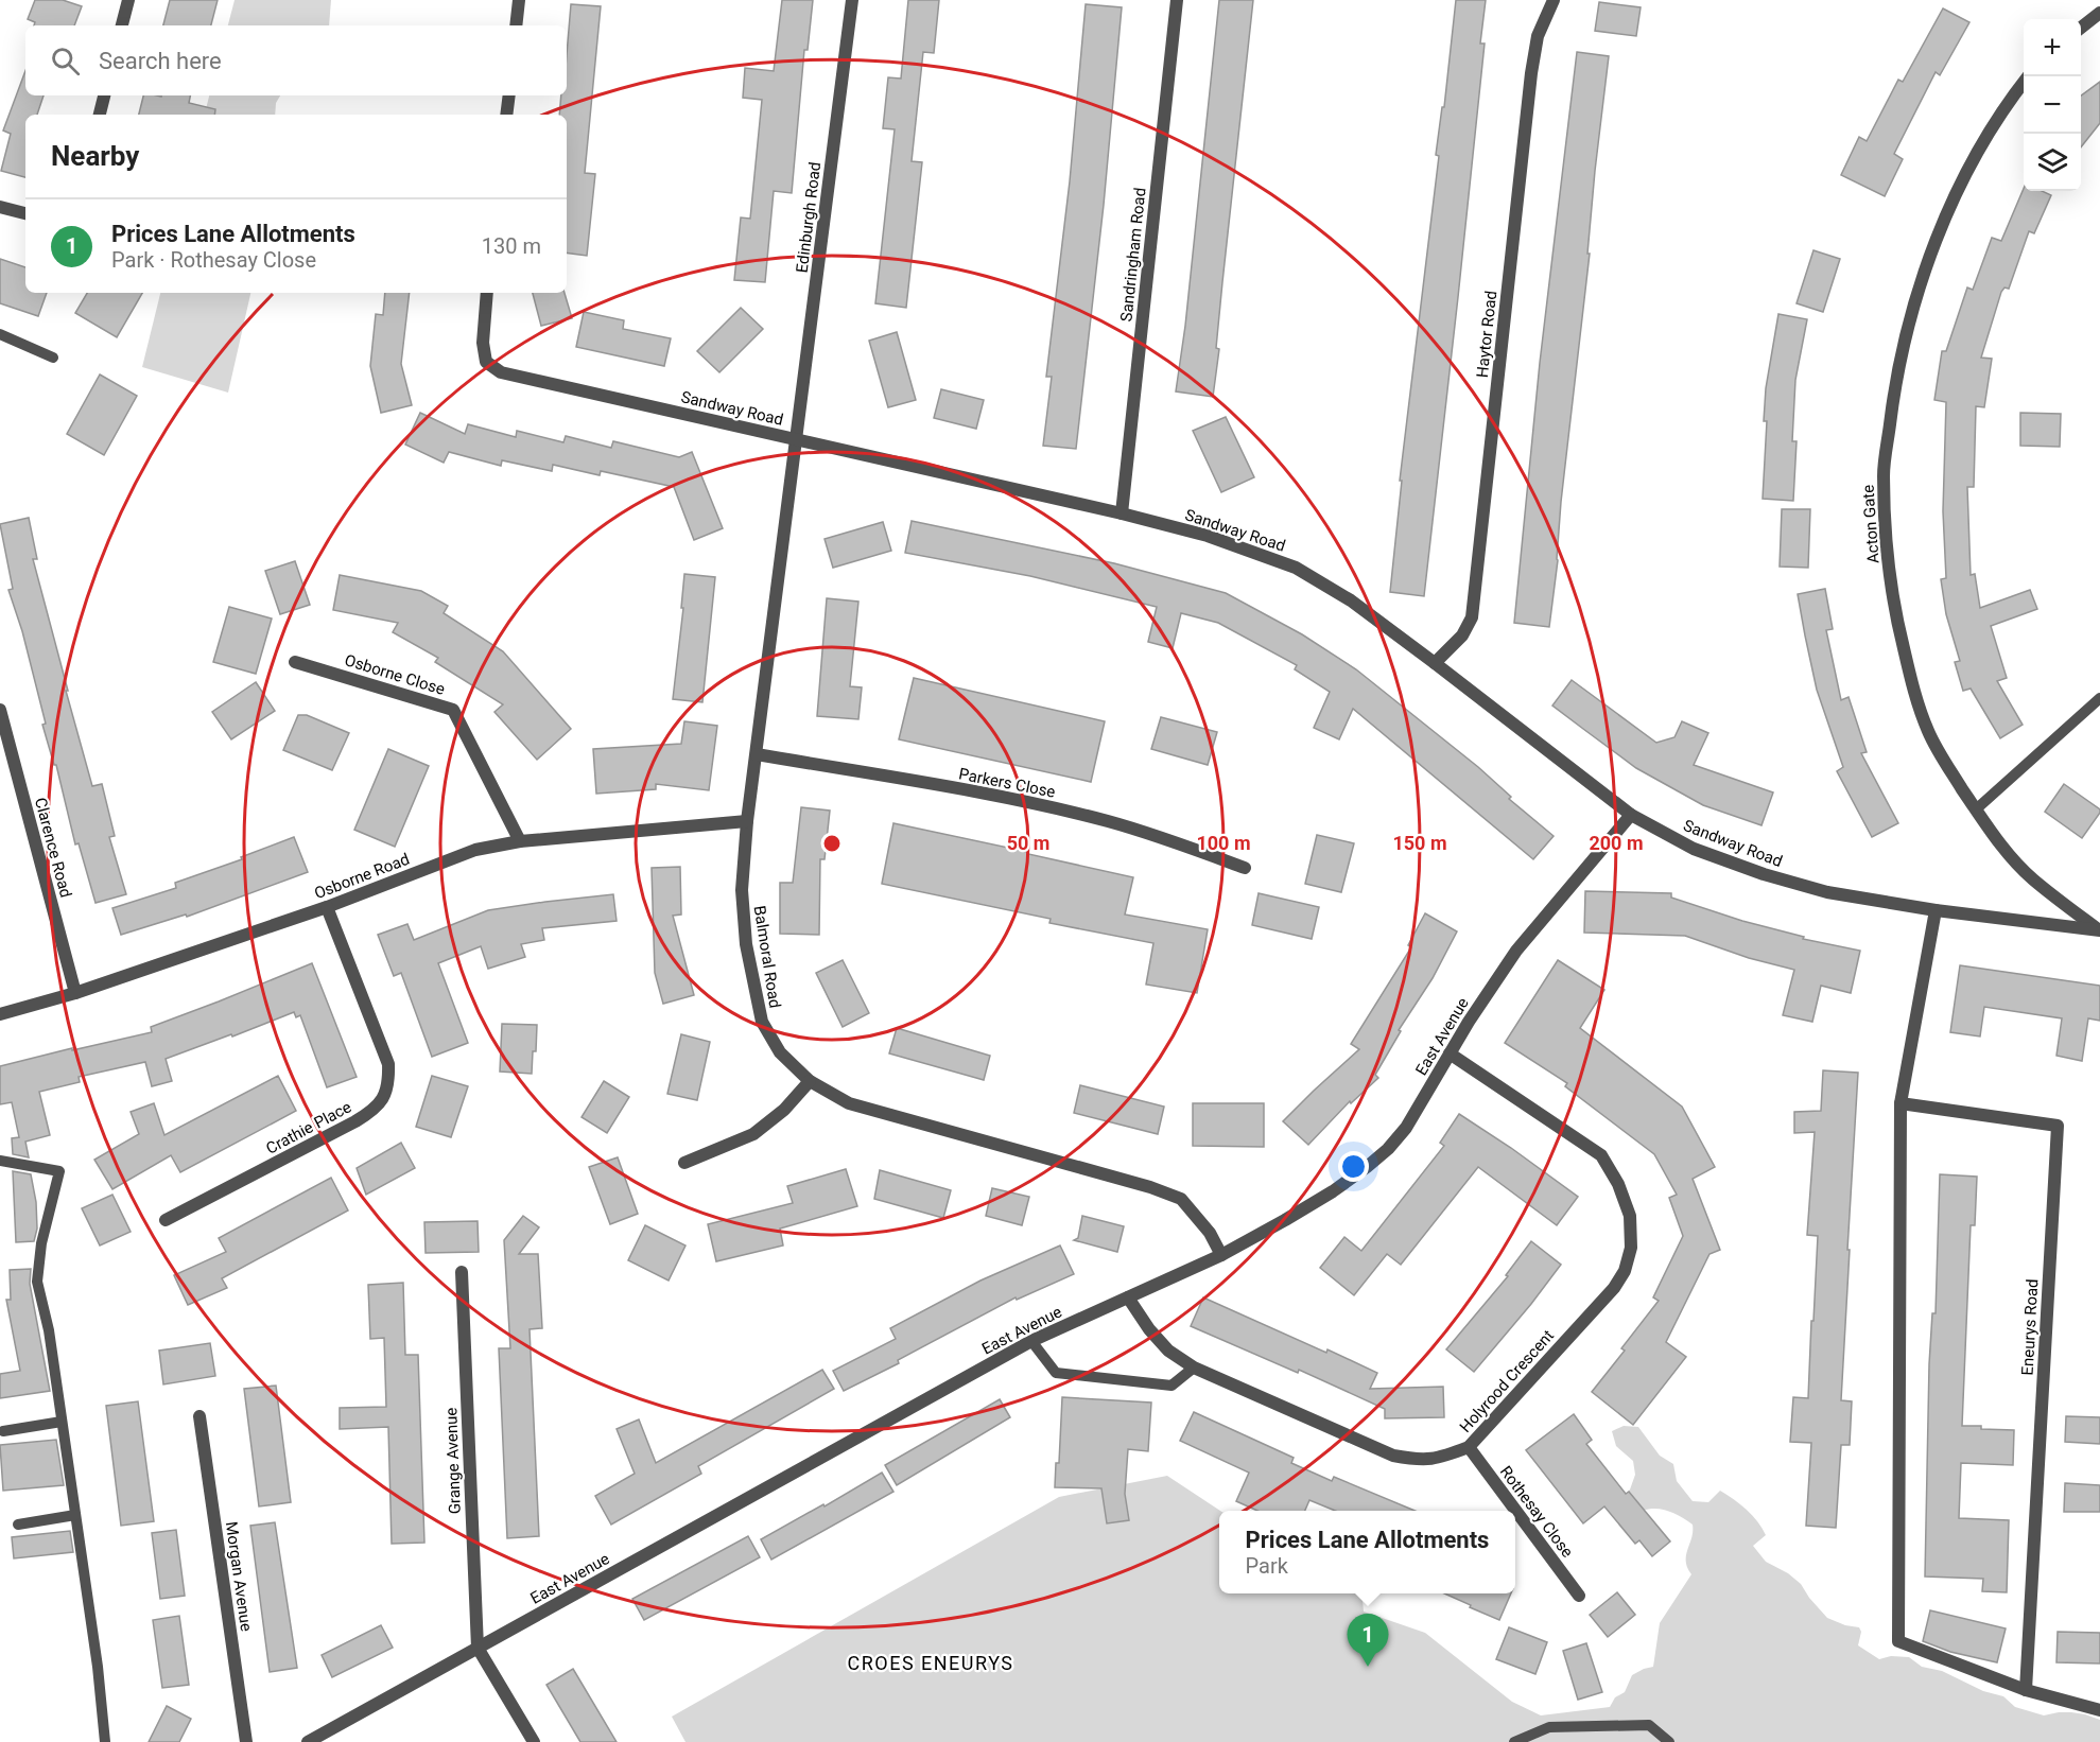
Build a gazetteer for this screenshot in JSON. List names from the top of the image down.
{
  "streets": {
    "street": [
      "Edinburgh Road",
      "Sandringham Road",
      "Haytor Road",
      "Sandway Road",
      "Acton Gate",
      "Osborne Close",
      "Parkers Close",
      "Clarence Road",
      "Osborne Road",
      "Balmoral Road",
      "East Avenue",
      "Crathie Place",
      "Eneurys Road",
      "Holyrood Crescent",
      "Grange Avenue",
      "Rothesay Close",
      "Morgan Avenue"
    ]
  },
  "crossings": [
    ["Edinburgh Road", "Sandway Road"],
    ["Edinburgh Road", "Balmoral Road"],
    ["Sandringham Road", "Sandway Road"],
    ["Haytor Road", "Sandway Road"],
    ["Sandway Road", "Acton Gate"],
    ["Sandway Road", "Balmoral Road"],
    ["Sandway Road", "East Avenue"],
    ["Osborne Close", "Osborne Road"],
    ["Parkers Close", "Balmoral Road"],
    ["Clarence Road", "Osborne Road"],
    ["Osborne Road", "Balmoral Road"],
    ["Osborne Road", "Crathie Place"],
    ["Balmoral Road", "East Avenue"],
    ["East Avenue", "Holyrood Crescent"],
    ["East Avenue", "Grange Avenue"],
    ["Holyrood Crescent", "Rothesay Close"]
  ],
  "districts": ["CROES ENEURYS"],
  "page": {
    "map_buttons": ["+", "−"],
    "search": "Search here",
    "heading": "Nearby",
    "list": [
      {
        "mark": "1",
        "name": "Prices Lane Allotments",
        "note": "Park · Rothesay Close",
        "value": "130 m"
      }
    ],
    "popup": ["Prices Lane Allotments", "Park"],
    "pins": "1"
  },
  "rings": [
    "50 m",
    "100 m",
    "150 m",
    "200 m"
  ]
}
